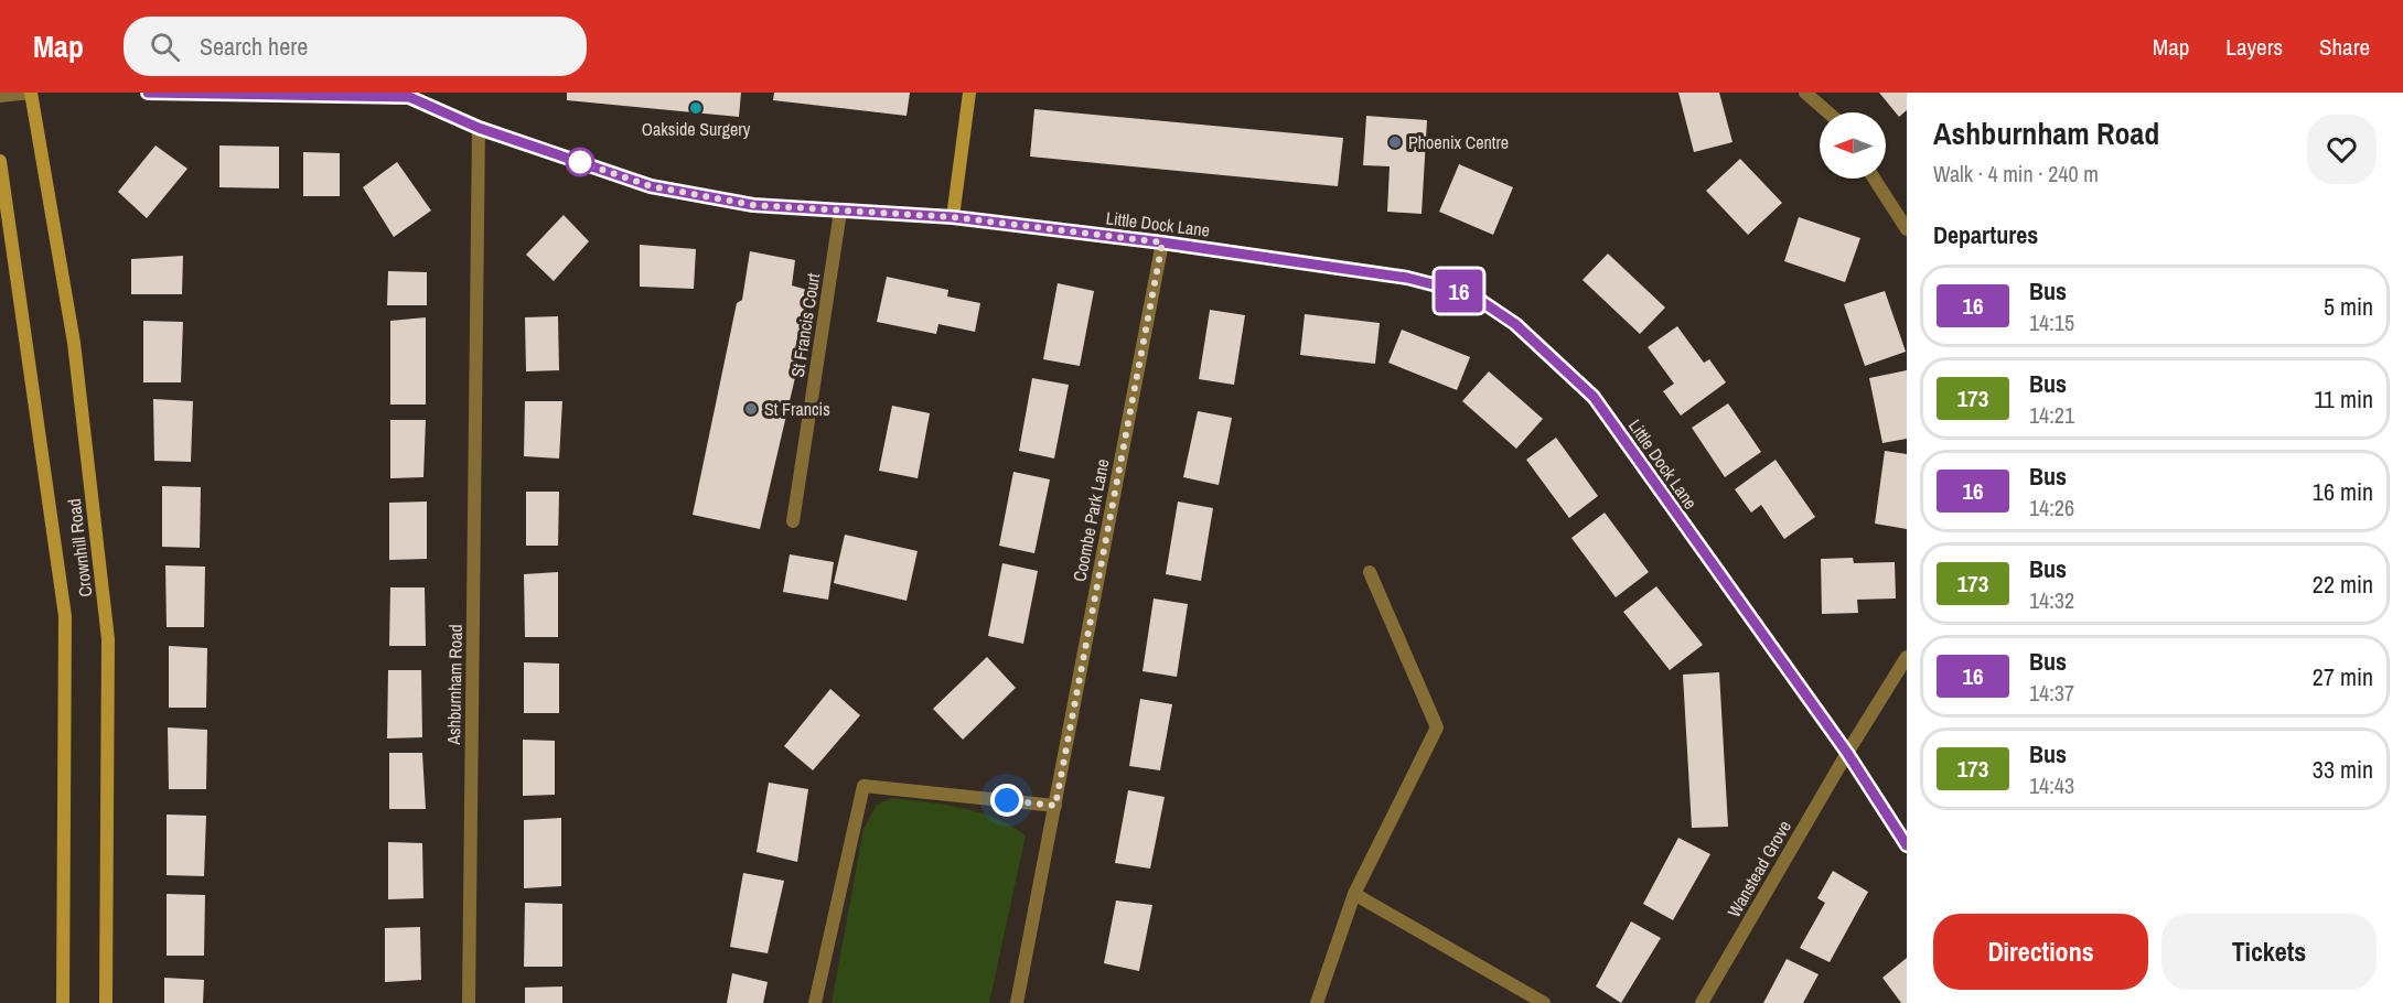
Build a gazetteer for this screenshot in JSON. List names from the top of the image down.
{
  "streets": {
    "main road": ["Crownhill Road"],
    "street": [
      "Little Dock Lane",
      "St Francis Court",
      "Coombe Park Lane",
      "Ashburnham Road",
      "Wanstead Grove"
    ]
  },
  "crossings": [
    ["Little Dock Lane", "St Francis Court"],
    ["Little Dock Lane", "Coombe Park Lane"],
    ["Little Dock Lane", "Ashburnham Road"],
    ["Little Dock Lane", "Wanstead Grove"]
  ],
  "places": ["Oakside Surgery", "Phoenix Centre", "St Francis"],
  "lines": ["bus line 16"],
  "north": "left",
  "page": {
    "header": "Map",
    "search": "Search here",
    "nav": ["Map", "Layers", "Share"],
    "on_map": "16",
    "heading": [
      ["Ashburnham Road", "Walk · 4 min · 240 m"],
      "Departures"
    ],
    "list": [
      {
        "mark": "16",
        "name": "Bus",
        "note": "14:15",
        "value": "5 min"
      },
      {
        "mark": "173",
        "name": "Bus",
        "note": "14:21",
        "value": "11 min"
      },
      {
        "mark": "16",
        "name": "Bus",
        "note": "14:26",
        "value": "16 min"
      },
      {
        "mark": "173",
        "name": "Bus",
        "note": "14:32",
        "value": "22 min"
      },
      {
        "mark": "16",
        "name": "Bus",
        "note": "14:37",
        "value": "27 min"
      },
      {
        "mark": "173",
        "name": "Bus",
        "note": "14:43",
        "value": "33 min"
      }
    ],
    "buttons": ["Directions", "Tickets"]
  }
}
